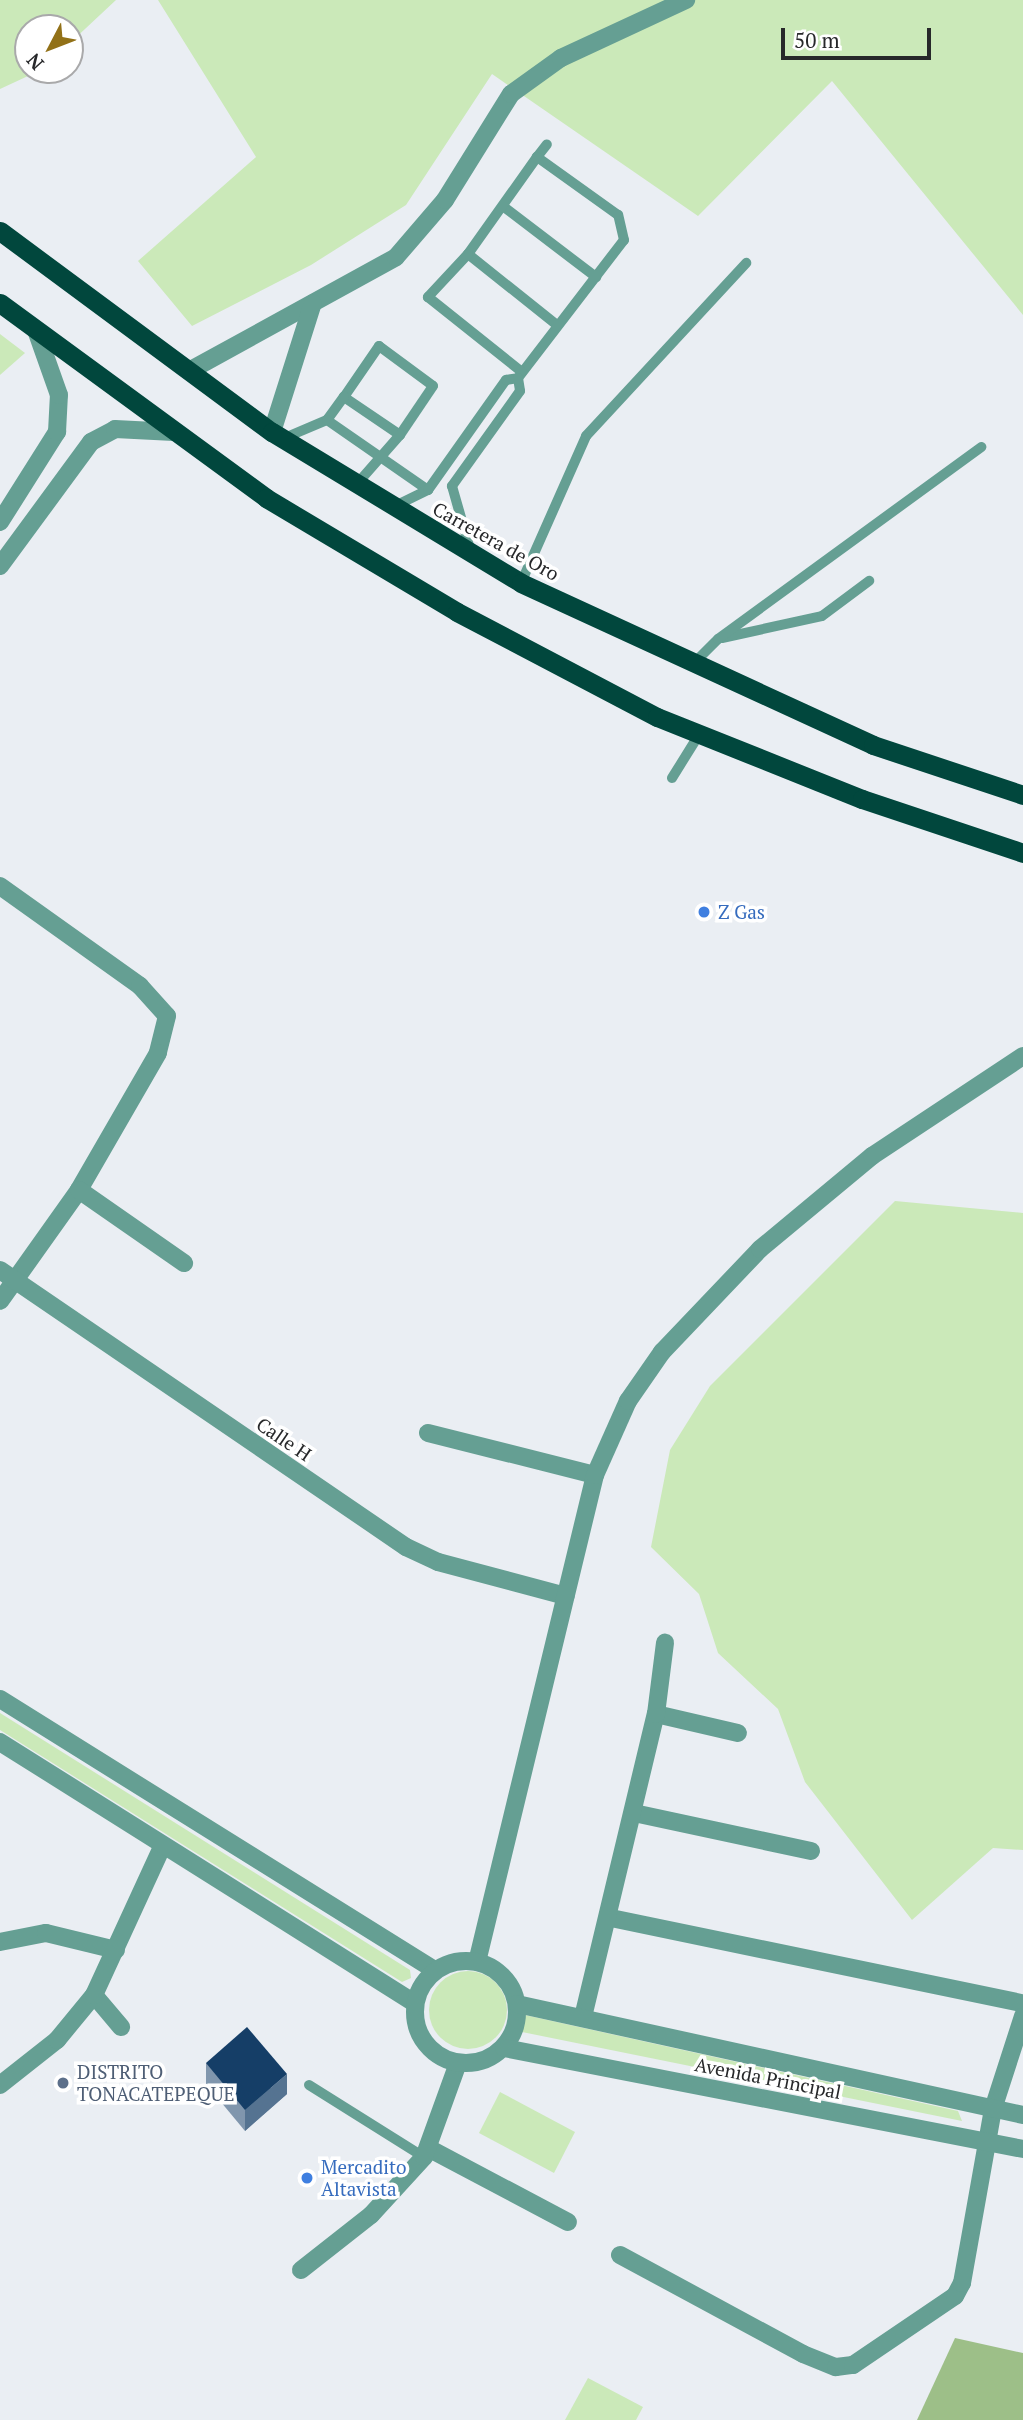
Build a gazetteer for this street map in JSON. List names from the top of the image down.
{
  "streets": {
    "highway": ["Carretera de Oro"],
    "street": ["Calle H", "Avenida Principal"]
  },
  "places": ["Z Gas", "DISTRITO TONACATEPEQUE", "Mercadito Altavista"],
  "scale_bar": "50 m",
  "north": "bottom left"
}
